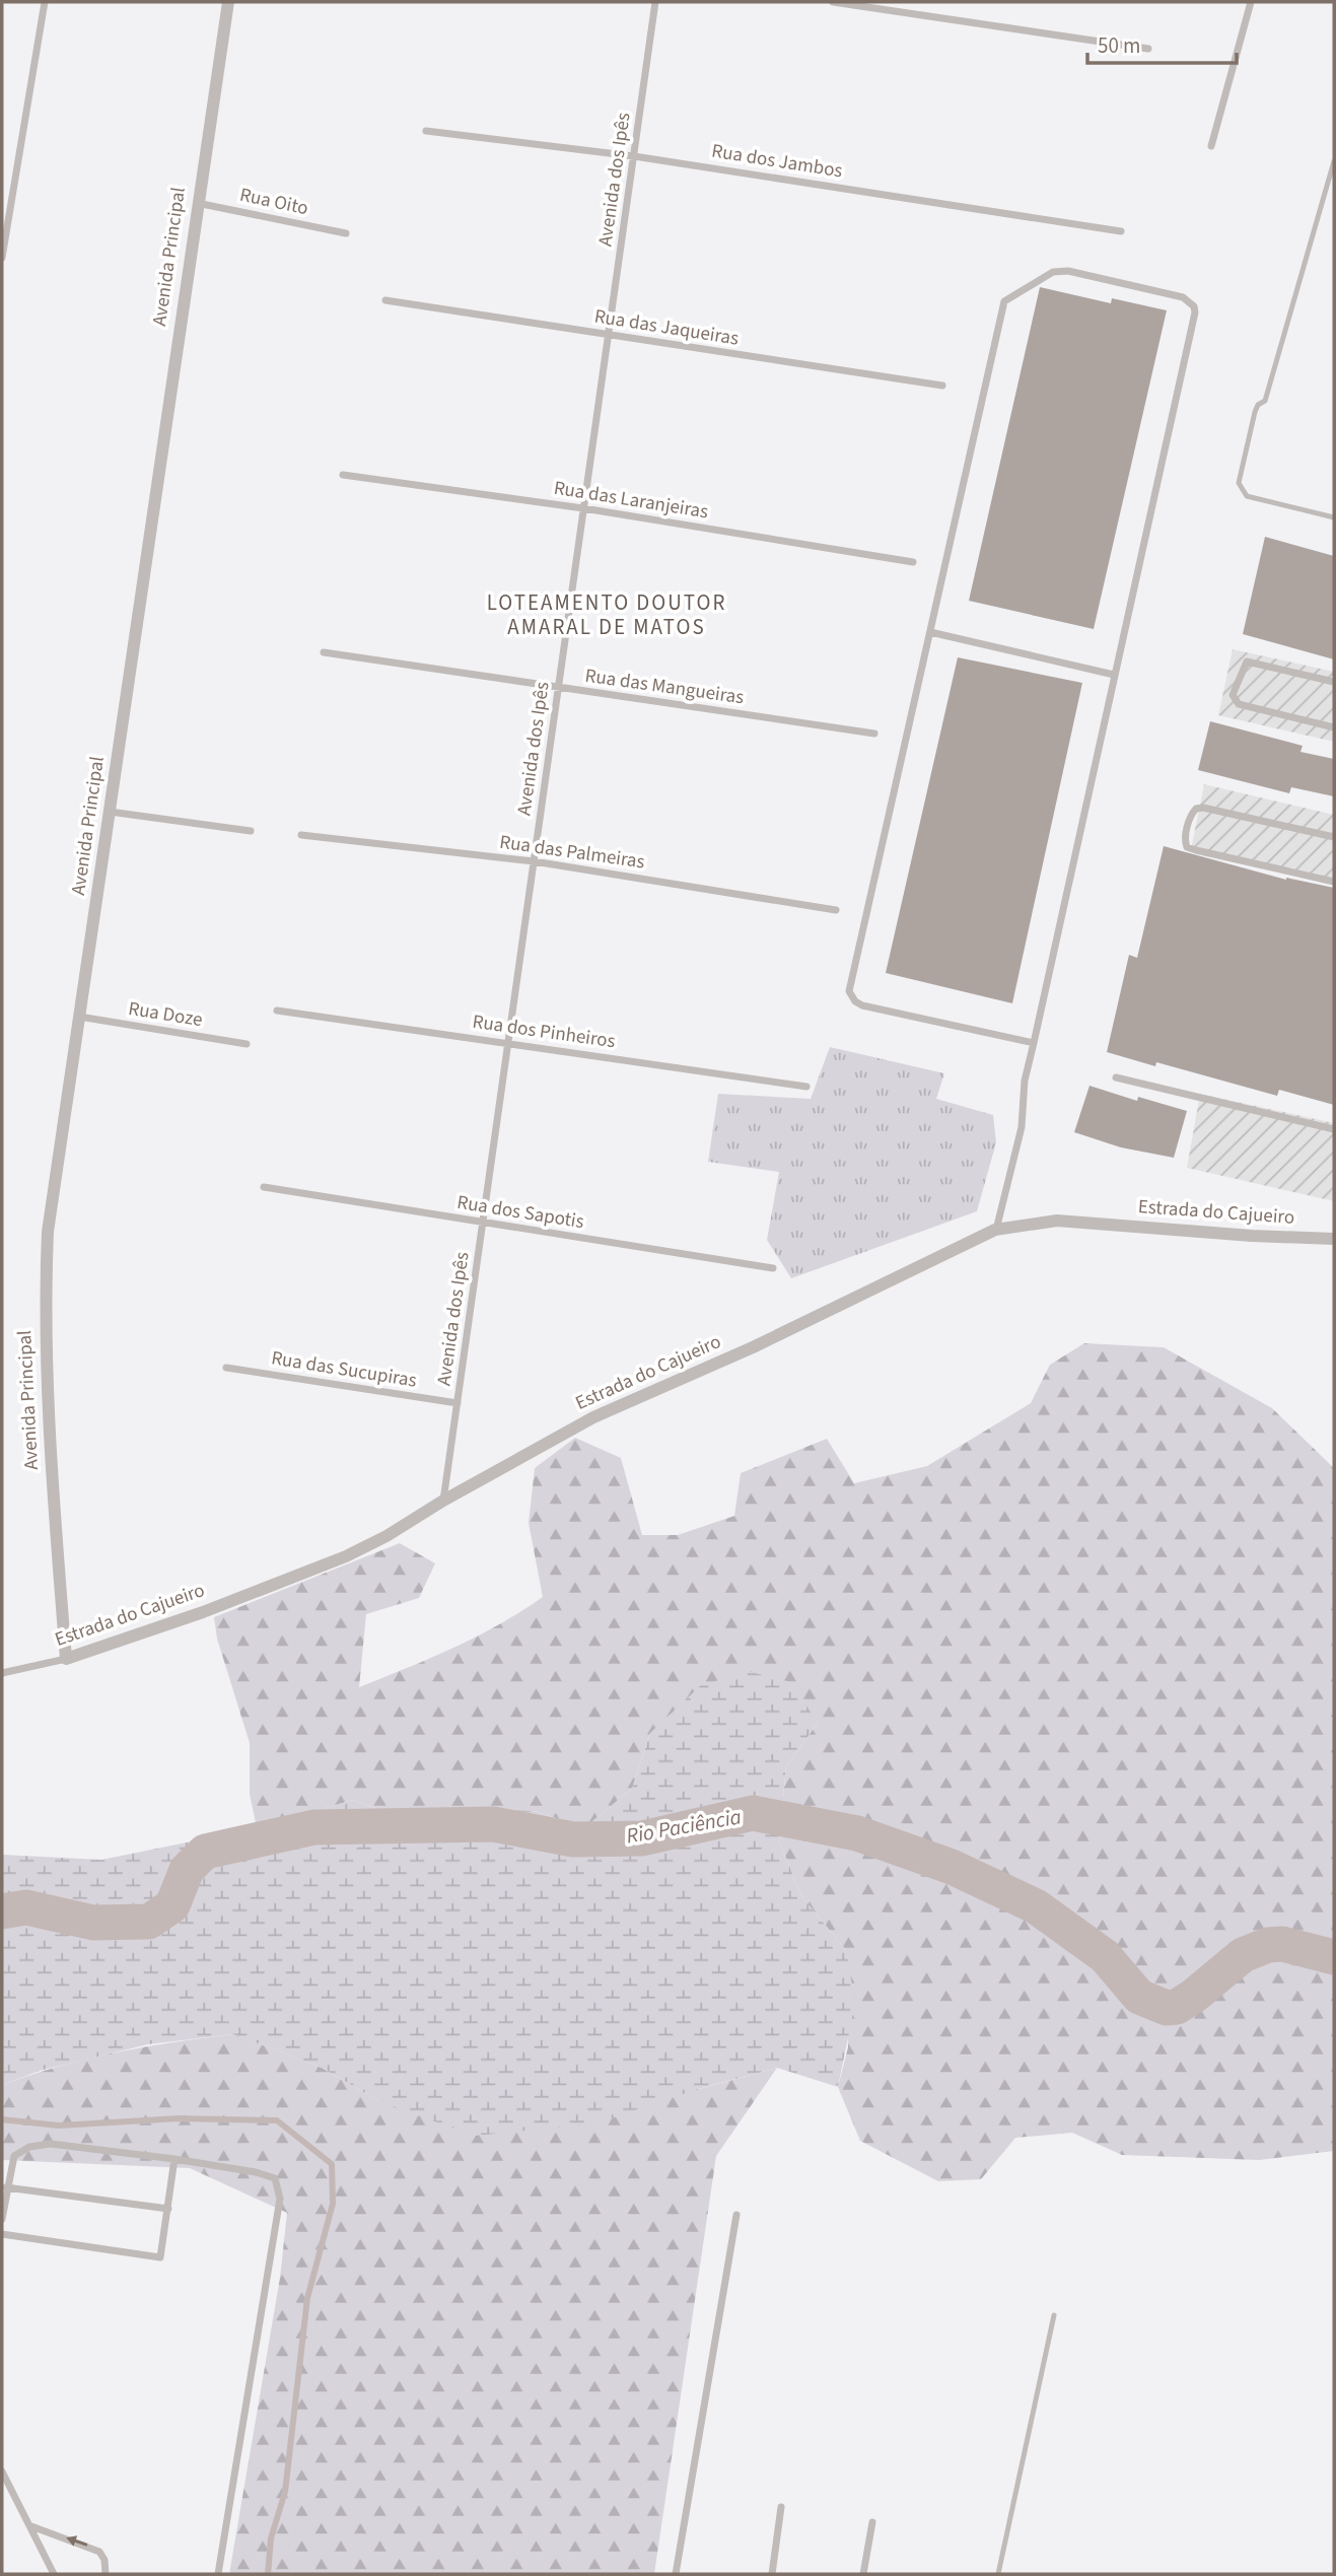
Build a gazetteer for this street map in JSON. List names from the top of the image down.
{
  "streets": {
    "street": [
      "Rua dos Jambos",
      "Avenida dos Ipês",
      "Rua Oito",
      "Avenida Principal",
      "Rua das Jaqueiras",
      "Rua das Laranjeiras",
      "Rua das Mangueiras",
      "Rua das Palmeiras",
      "Rua Doze",
      "Rua dos Pinheiros",
      "Rua dos Sapotis",
      "Estrada do Cajueiro",
      "Rua das Sucupiras"
    ]
  },
  "crossings": [
    ["Rua dos Jambos", "Avenida dos Ipês"],
    ["Avenida dos Ipês", "Rua das Jaqueiras"],
    ["Avenida dos Ipês", "Rua das Laranjeiras"],
    ["Avenida dos Ipês", "Rua das Mangueiras"],
    ["Avenida dos Ipês", "Rua das Palmeiras"],
    ["Avenida dos Ipês", "Rua dos Pinheiros"],
    ["Avenida dos Ipês", "Rua dos Sapotis"],
    ["Avenida dos Ipês", "Estrada do Cajueiro"],
    ["Avenida dos Ipês", "Rua das Sucupiras"],
    ["Rua Oito", "Avenida Principal"],
    ["Avenida Principal", "Rua Doze"],
    ["Avenida Principal", "Estrada do Cajueiro"]
  ],
  "districts": ["LOTEAMENTO DOUTOR AMARAL DE MATOS"],
  "water": ["Rio Paciência"],
  "scale_bar": "50 m"
}
